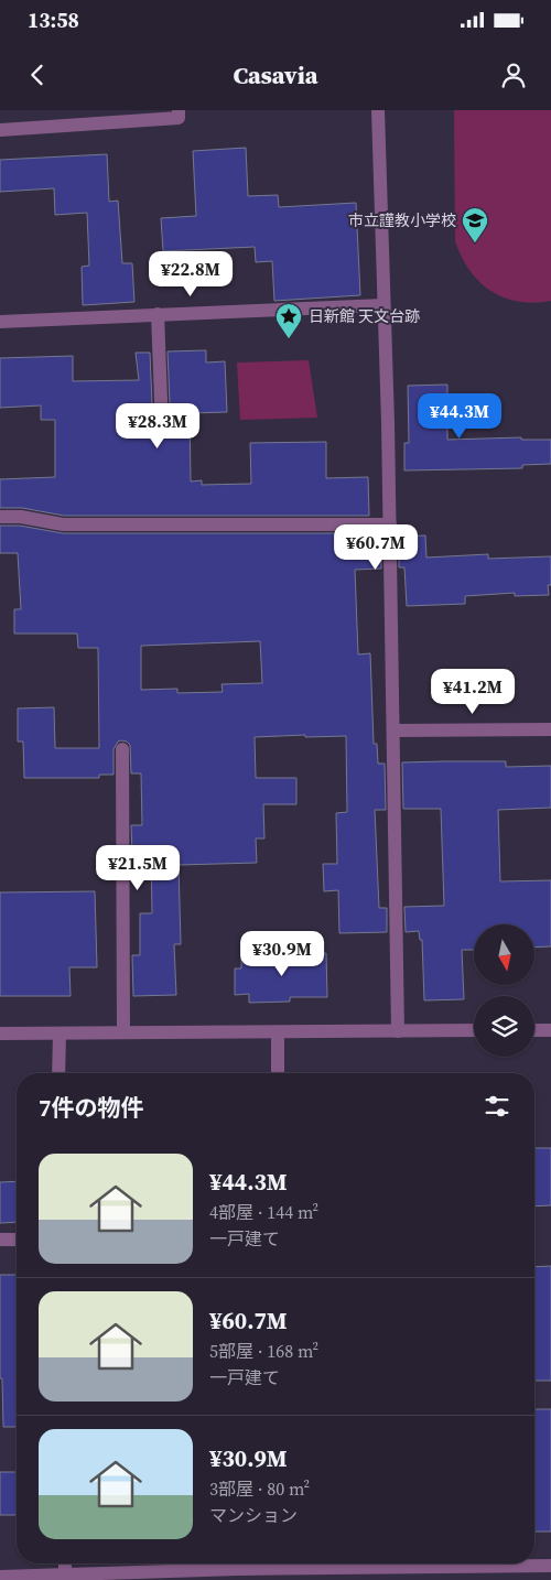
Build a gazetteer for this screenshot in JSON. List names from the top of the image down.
{
  "places": {
    "school or university": ["市立謹教小学校"],
    "place": ["日新館 天文台跡"]
  },
  "north": "bottom",
  "page": {
    "status": "13:58",
    "header": "Casavia",
    "price": [
      "¥22.8M",
      "¥44.3M",
      "¥28.3M",
      "¥60.7M",
      "¥41.2M",
      "¥21.5M",
      "¥30.9M"
    ],
    "heading": "7件の物件",
    "list": [
      {
        "name": "¥44.3M",
        "note": "4部屋 · 144 m² · 一戸建て"
      },
      {
        "name": "¥60.7M",
        "note": "5部屋 · 168 m² · 一戸建て"
      },
      {
        "name": "¥30.9M",
        "note": "3部屋 · 80 m² · マンション"
      }
    ]
  }
}
